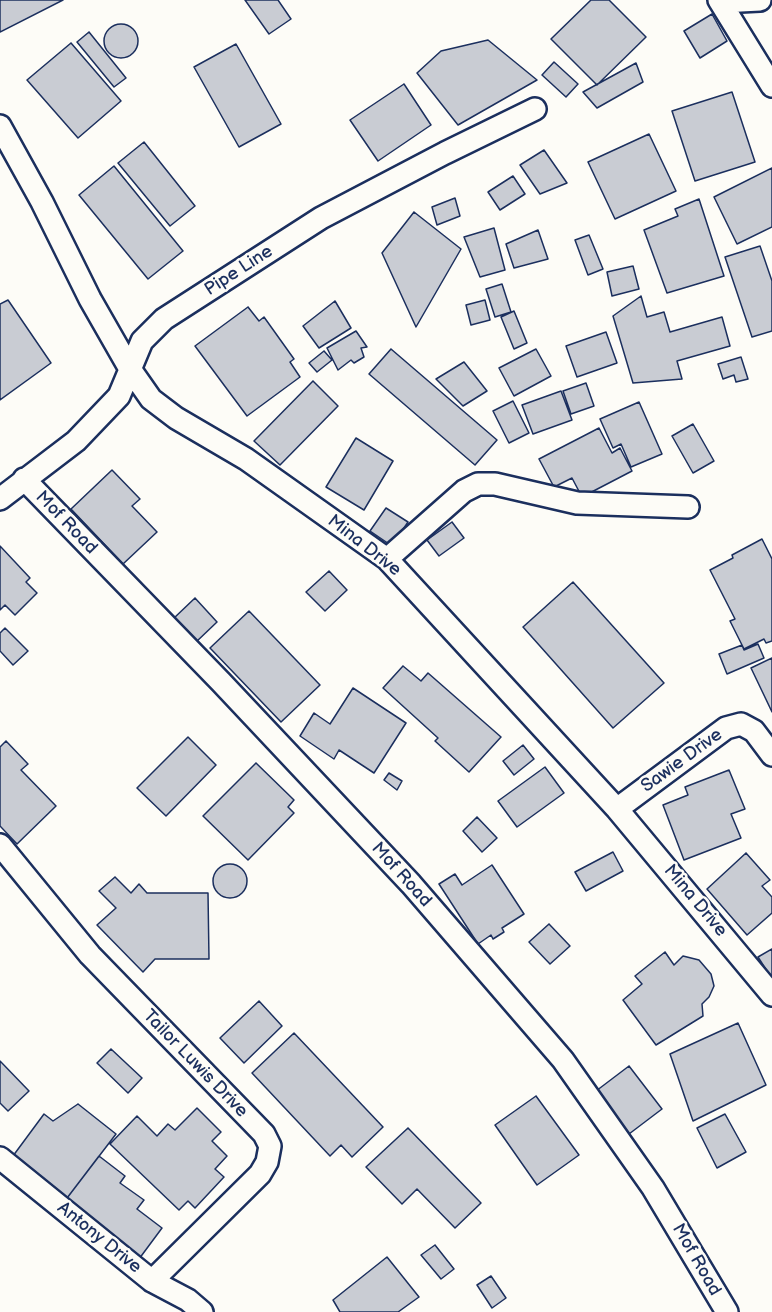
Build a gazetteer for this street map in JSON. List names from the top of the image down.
{
  "streets": {
    "street": [
      "Pipe Line",
      "Mof Road",
      "Mina Drive",
      "Sawie Drive",
      "Tailor Luwis Drive",
      "Antony Drive"
    ]
  },
  "crossings": [
    ["Pipe Line", "Mof Road"],
    ["Pipe Line", "Mina Drive"],
    ["Mina Drive", "Sawie Drive"],
    ["Tailor Luwis Drive", "Antony Drive"]
  ]
}
